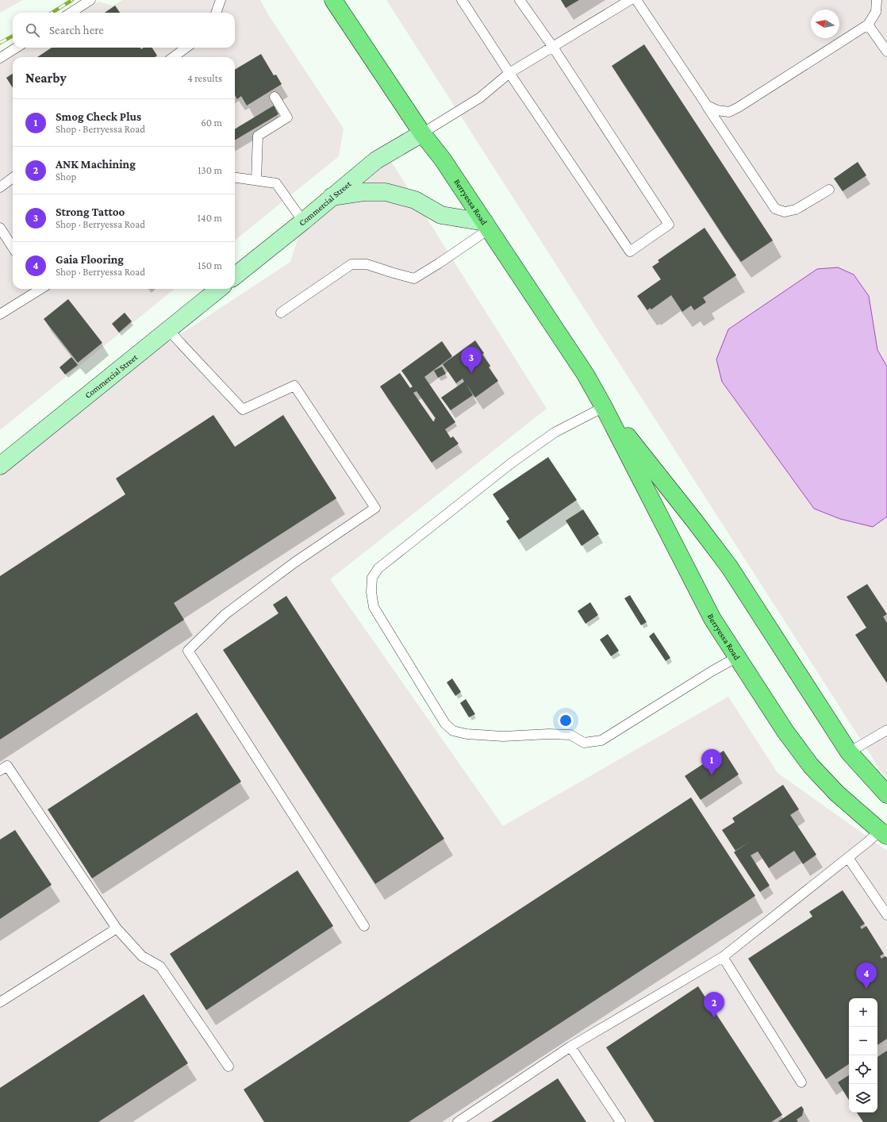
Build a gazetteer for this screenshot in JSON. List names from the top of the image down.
{
  "streets": {
    "main road": ["Berryessa Road", "Commercial Street"]
  },
  "crossings": [
    ["Berryessa Road", "Commercial Street"]
  ],
  "north": "left",
  "page": {
    "search": "Search here",
    "heading": ["Nearby", "4 results"],
    "list": [
      {
        "mark": "1",
        "name": "Smog Check Plus",
        "note": "Shop · Berryessa Road",
        "value": "60 m"
      },
      {
        "mark": "2",
        "name": "ANK Machining",
        "note": "Shop",
        "value": "130 m"
      },
      {
        "mark": "3",
        "name": "Strong Tattoo",
        "note": "Shop · Berryessa Road",
        "value": "140 m"
      },
      {
        "mark": "4",
        "name": "Gaia Flooring",
        "note": "Shop · Berryessa Road",
        "value": "150 m"
      }
    ],
    "pins": [
      "3",
      "1",
      "4",
      "2"
    ],
    "map_buttons": ["+", "−"]
  }
}
